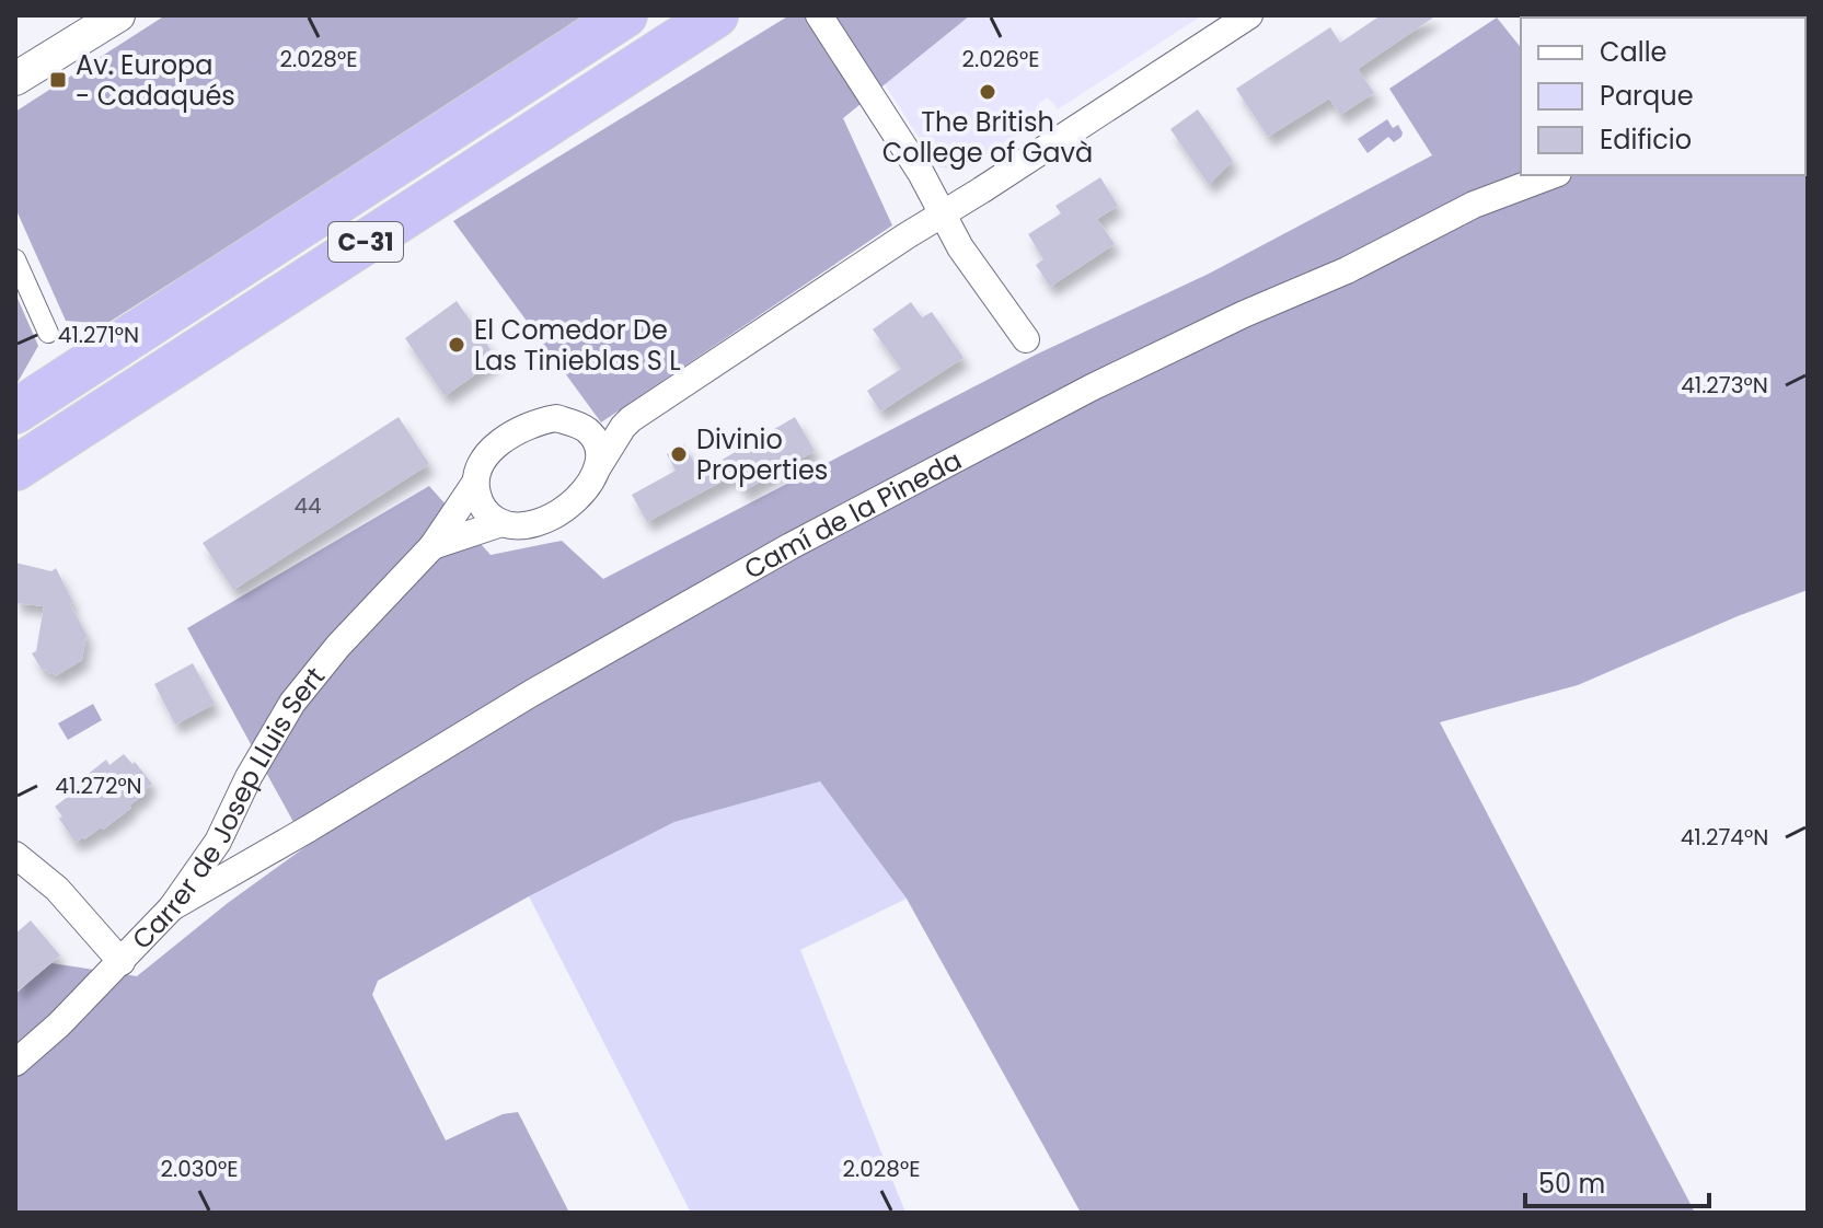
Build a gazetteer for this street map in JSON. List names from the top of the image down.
{
  "streets": {
    "highway": ["C-31"],
    "street": ["Camí de la Pineda", "Carrer de Josep Lluis Sert"]
  },
  "crossings": [
    ["Camí de la Pineda", "Carrer de Josep Lluis Sert"]
  ],
  "places": {
    "transit": ["Av. Europa - Cadaqués"],
    "other": ["The British College of Gavà", "El Comedor De Las Tinieblas S L", "Divinio Properties"]
  },
  "house_numbers": ["44"],
  "legend": ["Calle", "Parque", "Edificio"],
  "scale_bar": "50 m",
  "coordinates": [
    "2.028°E",
    "2.026°E",
    "41.271°N",
    "41.273°N",
    "41.272°N",
    "41.274°N",
    "2.030°E"
  ]
}
